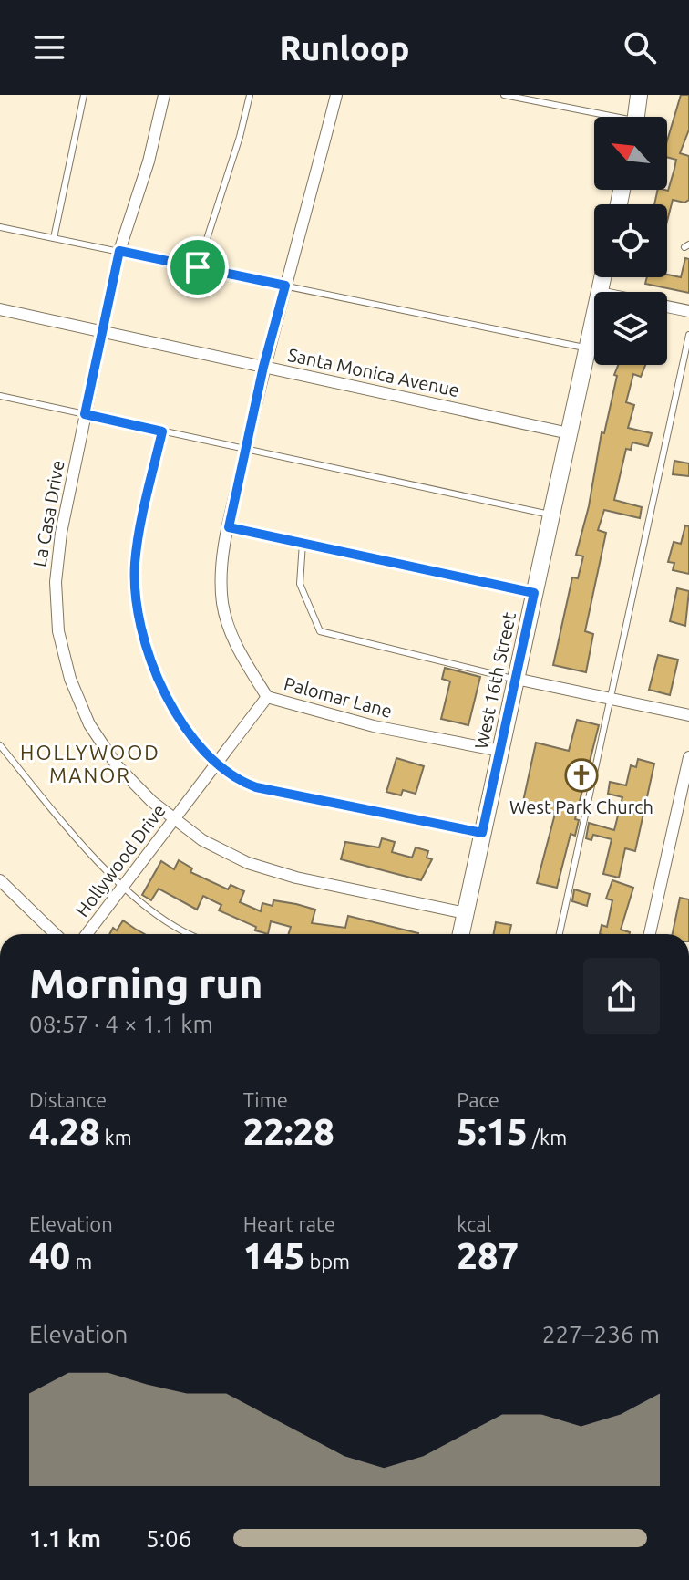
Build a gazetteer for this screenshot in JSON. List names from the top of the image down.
{
  "streets": {
    "main road": ["West 16th Street"],
    "street": [
      "Santa Monica Avenue",
      "La Casa Drive",
      "Palomar Lane",
      "Hollywood Drive"
    ]
  },
  "crossings": [
    ["Santa Monica Avenue", "La Casa Drive"],
    ["Santa Monica Avenue", "West 16th Street"],
    ["Santa Monica Avenue", "Palomar Lane"],
    ["La Casa Drive", "West 16th Street"],
    ["La Casa Drive", "Hollywood Drive"],
    ["West 16th Street", "Palomar Lane"],
    ["Palomar Lane", "Hollywood Drive"]
  ],
  "districts": ["HOLLYWOOD MANOR"],
  "places": {
    "church": ["West Park Church"]
  },
  "north": "top left",
  "page": {
    "header": "Runloop",
    "heading": ["Morning run", "08:57 · 4 × 1.1 km"],
    "stats": [
      ["Distance", "4.28 km"],
      ["Time", "22:28"],
      ["Pace", "5:15 /km"],
      ["Elevation", "40 m"],
      ["Heart rate", "145 bpm"],
      ["kcal", "287"]
    ],
    "chart": ["Elevation", "227–236 m"],
    "list": [
      {
        "name": "1.1 km",
        "note": "5:06"
      }
    ]
  }
}
